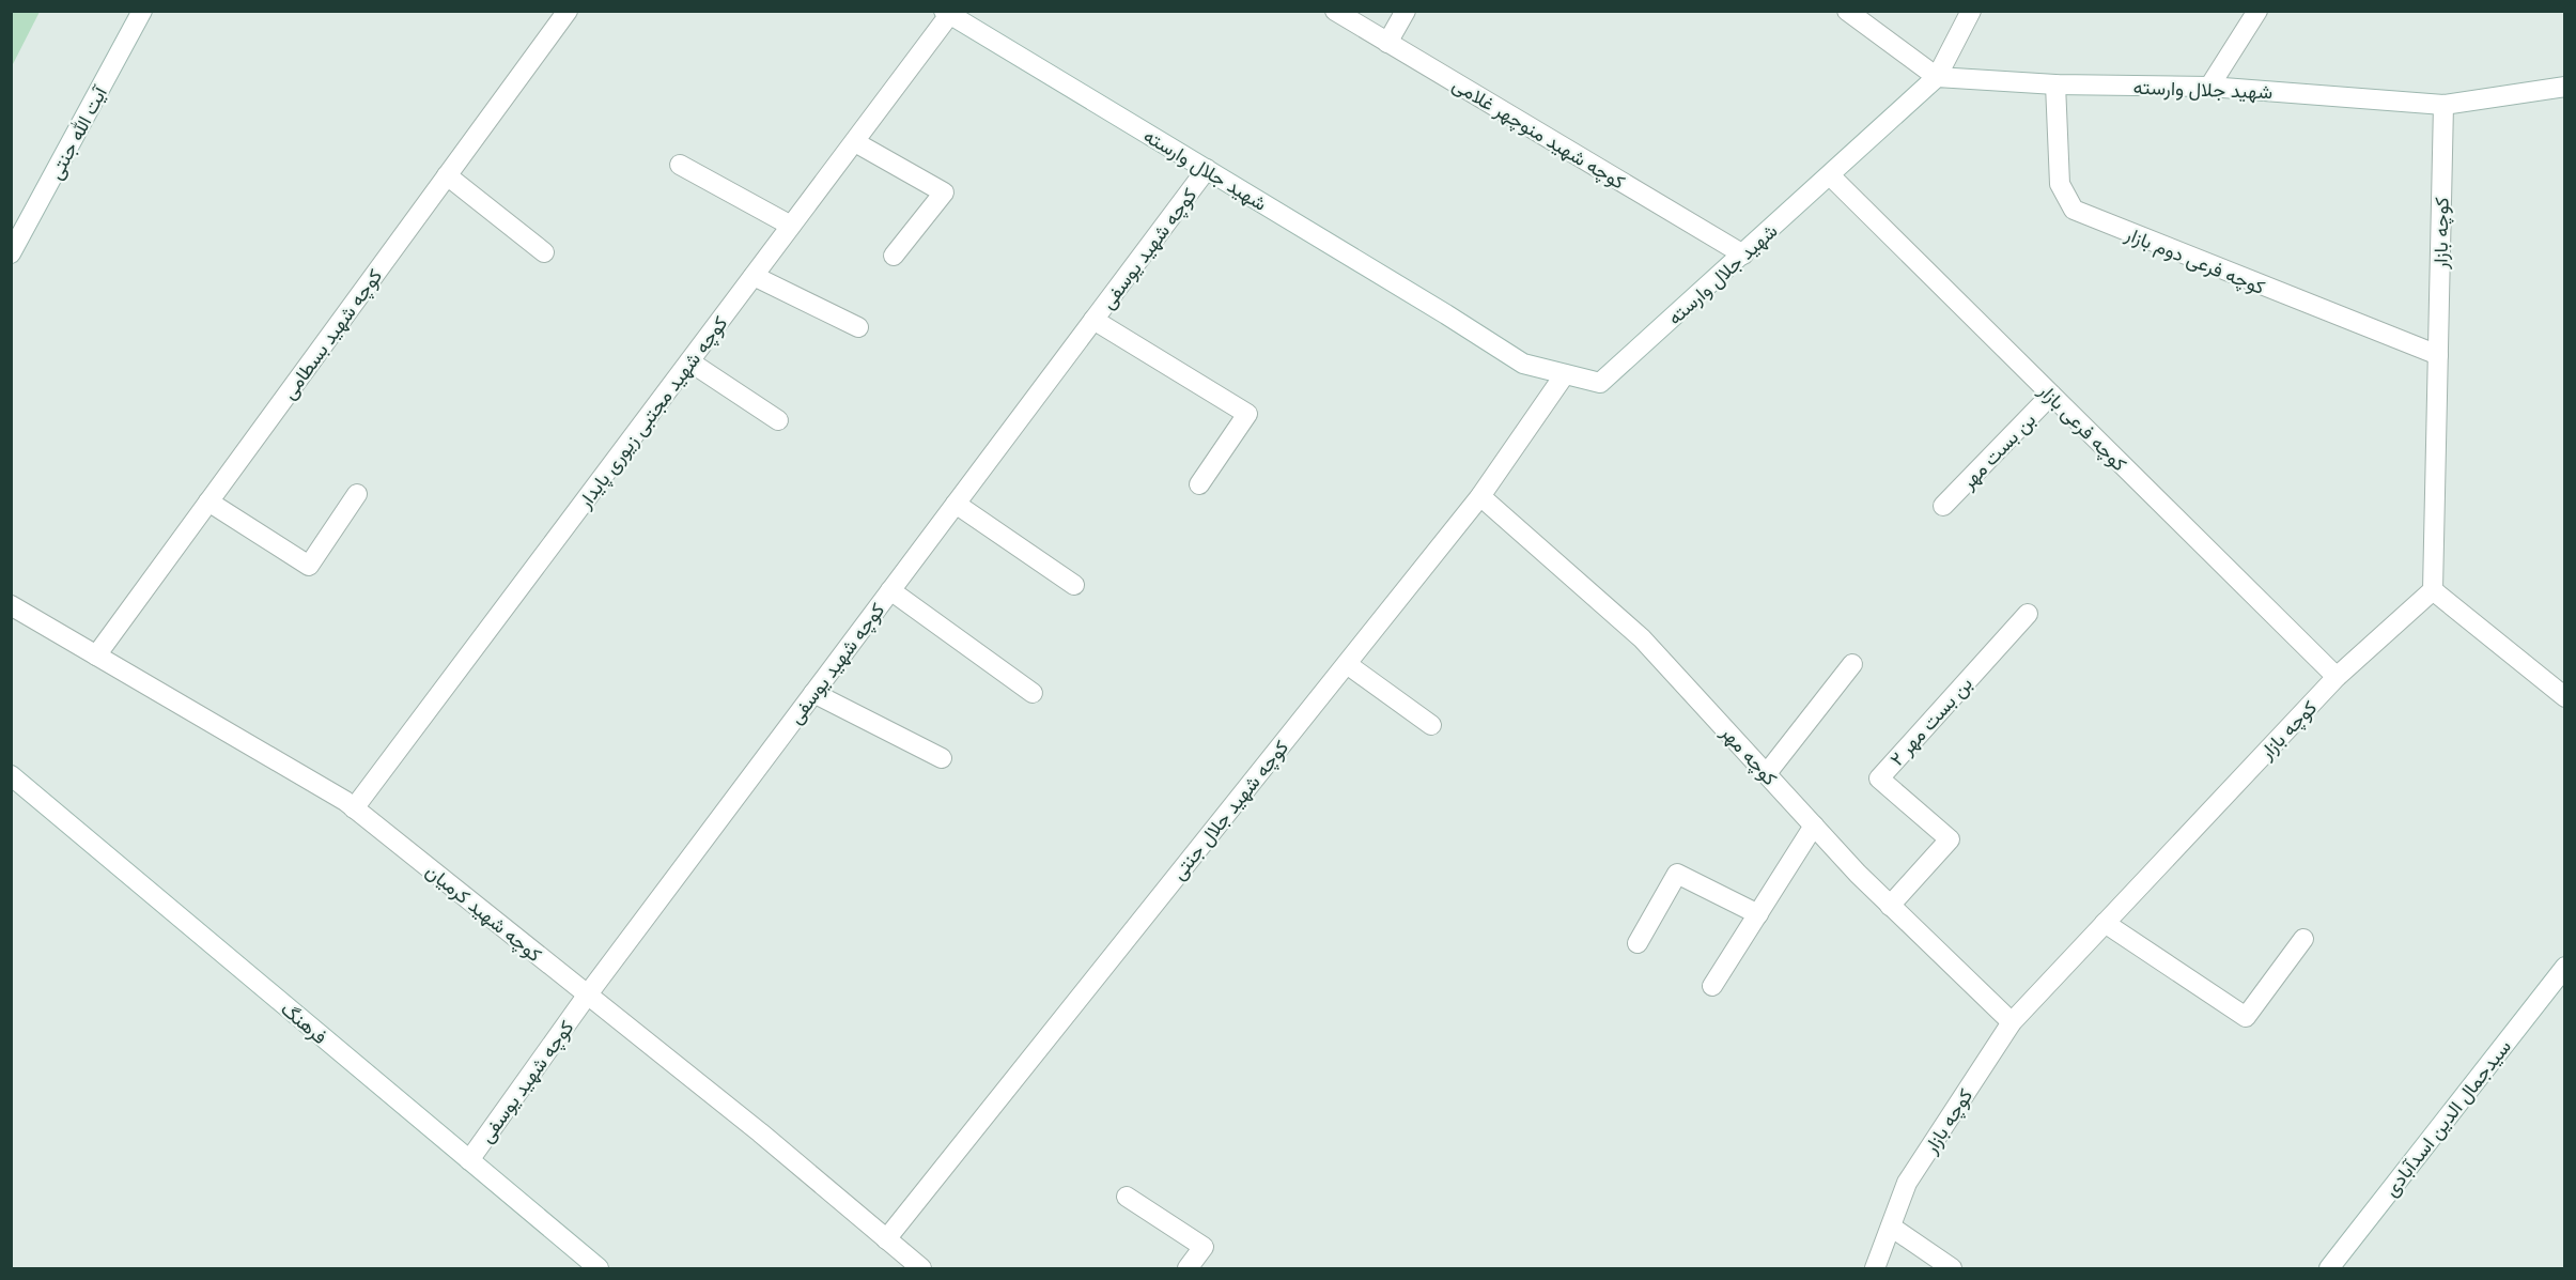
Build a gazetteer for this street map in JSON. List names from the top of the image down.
{
  "streets": {
    "street": [
      "شهید جلال وارسته",
      "آیت الله جنتی",
      "کوچه شهید منوچهر غلامی",
      "کوچه بازار",
      "کوچه شهید یوسفی",
      "کوچه فرعی دوم بازار",
      "کوچه شهید بسطامی",
      "کوچه شهید مجتبی زیوری پایدار",
      "کوچه فرعی بازار",
      "بن بست مهر",
      "بن بست مهر ۲",
      "کوچه مهر",
      "کوچه شهید جلال جنتی",
      "کوچه شهید کرمیان",
      "فرهنگ",
      "سیدجمال الدین اسدآبادی"
    ]
  },
  "crossings": [
    ["شهید جلال وارسته", "کوچه شهید منوچهر غلامی"],
    ["شهید جلال وارسته", "کوچه بازار"],
    ["شهید جلال وارسته", "کوچه شهید یوسفی"],
    ["شهید جلال وارسته", "کوچه فرعی دوم بازار"],
    ["شهید جلال وارسته", "کوچه شهید مجتبی زیوری پایدار"],
    ["شهید جلال وارسته", "کوچه فرعی بازار"],
    ["شهید جلال وارسته", "کوچه شهید جلال جنتی"],
    ["کوچه بازار", "کوچه فرعی دوم بازار"],
    ["کوچه بازار", "کوچه فرعی بازار"],
    ["کوچه بازار", "کوچه مهر"],
    ["کوچه شهید یوسفی", "کوچه شهید کرمیان"],
    ["کوچه شهید یوسفی", "فرهنگ"],
    ["کوچه شهید بسطامی", "کوچه شهید کرمیان"],
    ["کوچه شهید مجتبی زیوری پایدار", "کوچه شهید کرمیان"],
    ["کوچه فرعی بازار", "بن بست مهر"],
    ["بن بست مهر ۲", "کوچه مهر"],
    ["کوچه مهر", "کوچه شهید جلال جنتی"],
    ["کوچه شهید جلال جنتی", "کوچه شهید کرمیان"]
  ]
}
